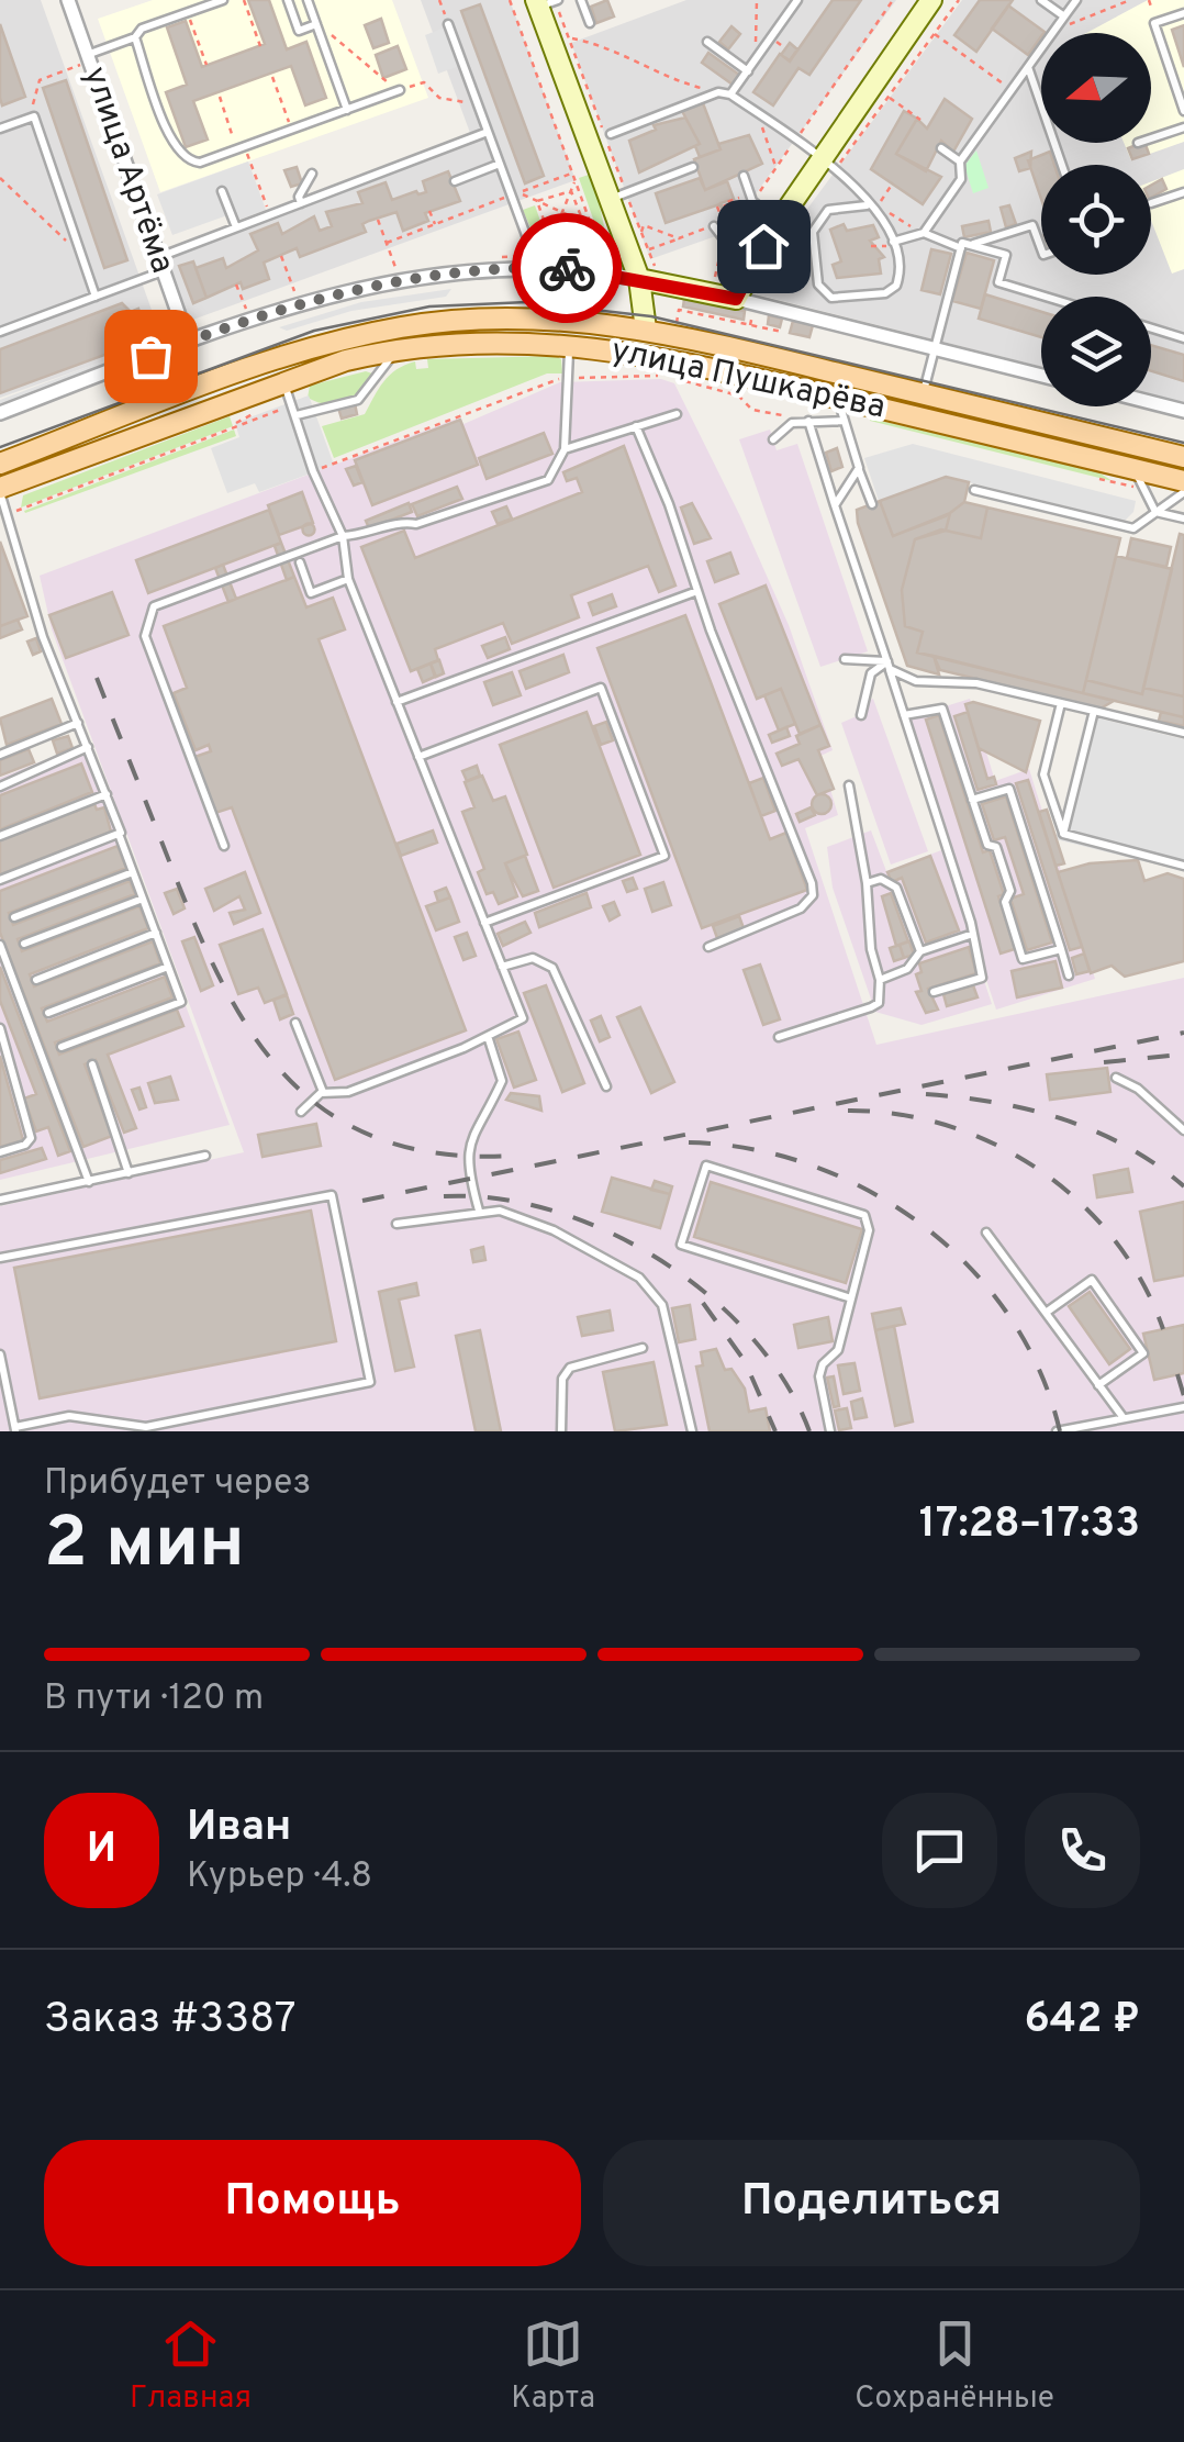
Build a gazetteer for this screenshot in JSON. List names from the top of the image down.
{
  "streets": {
    "main road": ["улица Пушкарёва"],
    "street": ["улица Артёма"]
  },
  "north": "left",
  "page": {
    "heading": ["2 мин", "Прибудет через", "17:28–17:33"],
    "panel": [
      "Иван",
      "Курьер · 4.8",
      "Заказ #3387",
      "642 ₽"
    ],
    "bar": "В пути · 120 m",
    "round": "И",
    "buttons": ["Помощь", "Поделиться"],
    "tabs": ["Главная", "Карта", "Сохранённые"]
  }
}
